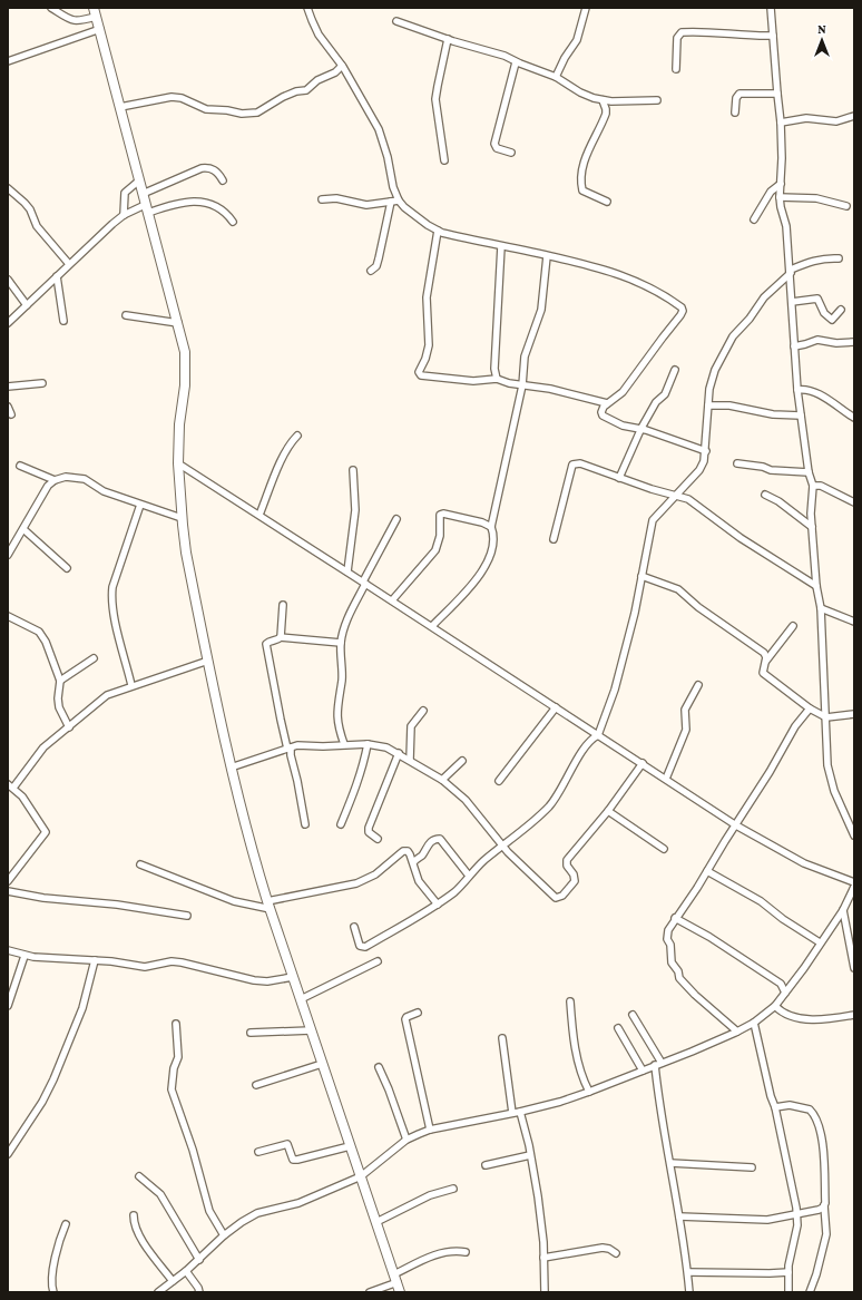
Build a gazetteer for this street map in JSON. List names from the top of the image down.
{
  "north": "top"
}
